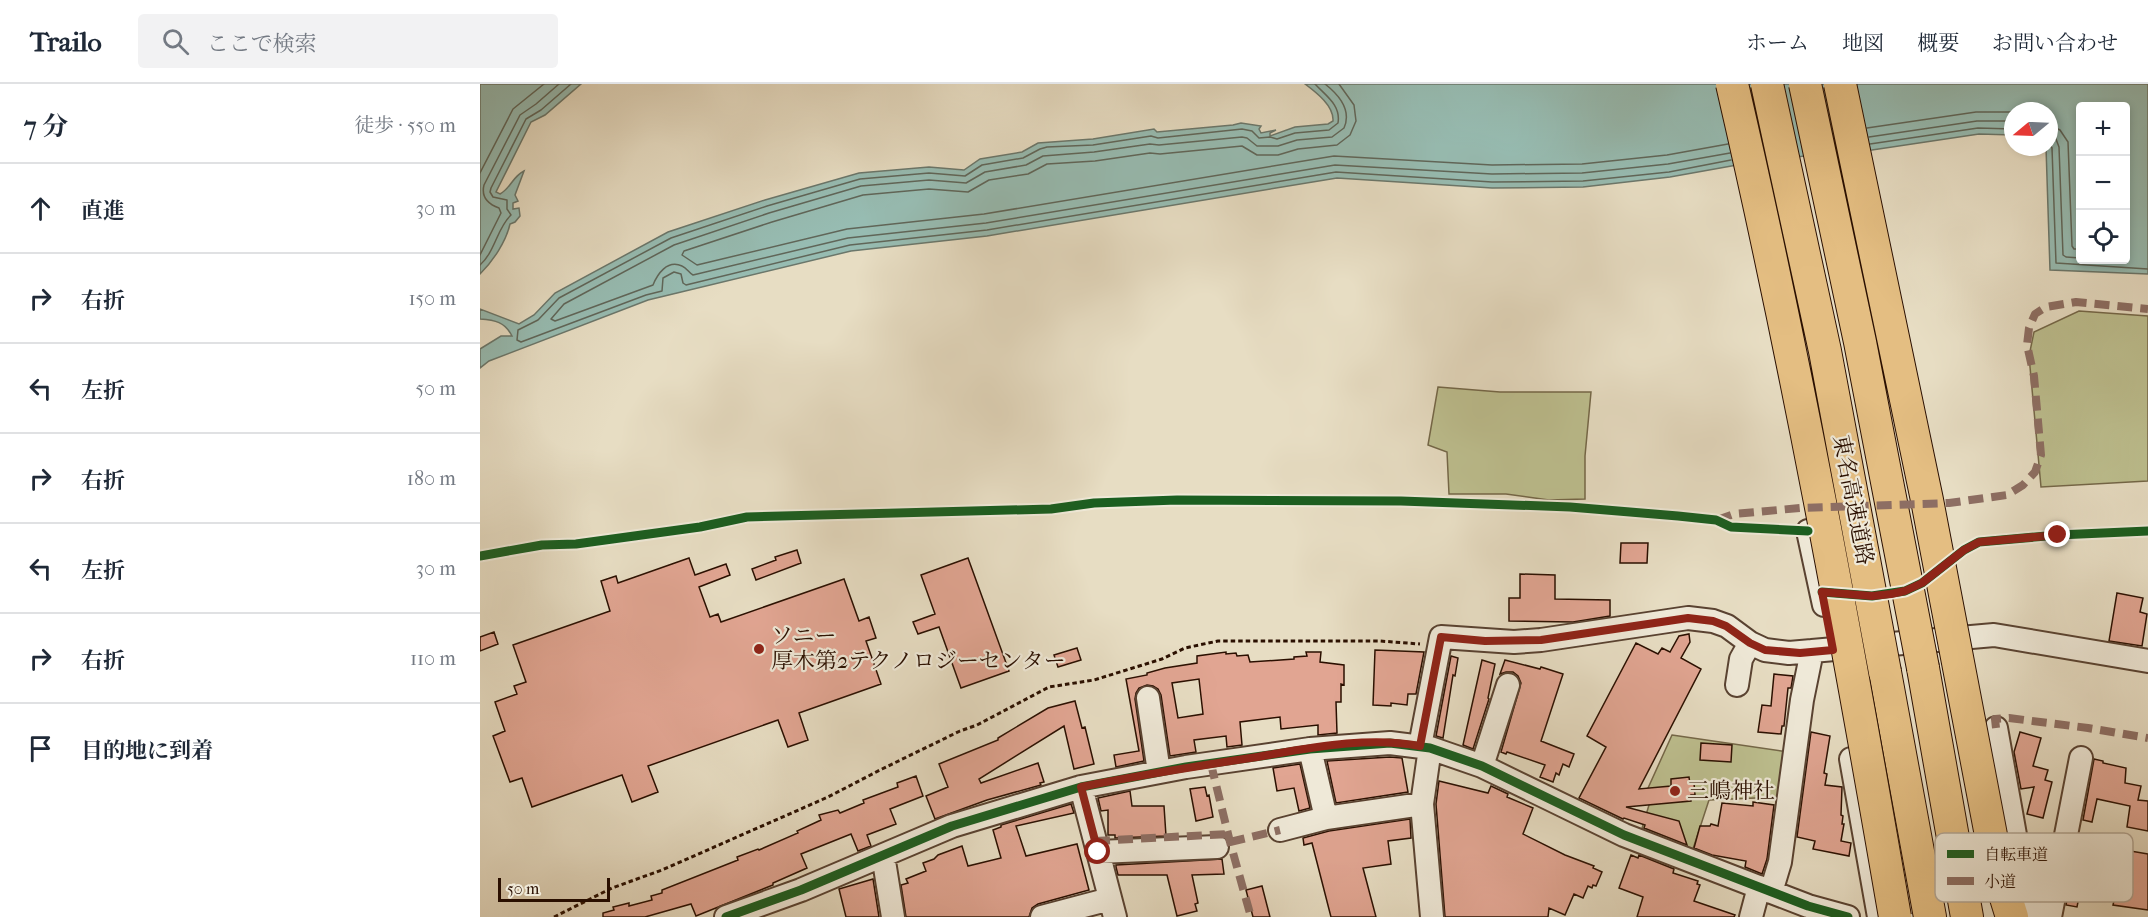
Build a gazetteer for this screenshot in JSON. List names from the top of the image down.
{
  "streets": {
    "highway": ["東名高速道路"]
  },
  "places": ["ソニー 厚木第2テクノロジーセンター", "三嶋神社"],
  "legend": ["自転車道", "小道"],
  "scale_bar": "50 m",
  "north": "left",
  "page": {
    "header": "Trailo",
    "search": "ここで検索",
    "nav": [
      "ホーム",
      "地図",
      "概要",
      "お問い合わせ"
    ],
    "heading": ["7 分", "徒歩 · 550 m"],
    "map_buttons": ["+", "−"],
    "list": [
      ["直進", "30 m"],
      ["右折", "150 m"],
      ["左折", "50 m"],
      ["右折", "180 m"],
      ["左折", "30 m"],
      ["右折", "110 m"],
      "目的地に到着"
    ],
    "scale": "50 m"
  }
}
